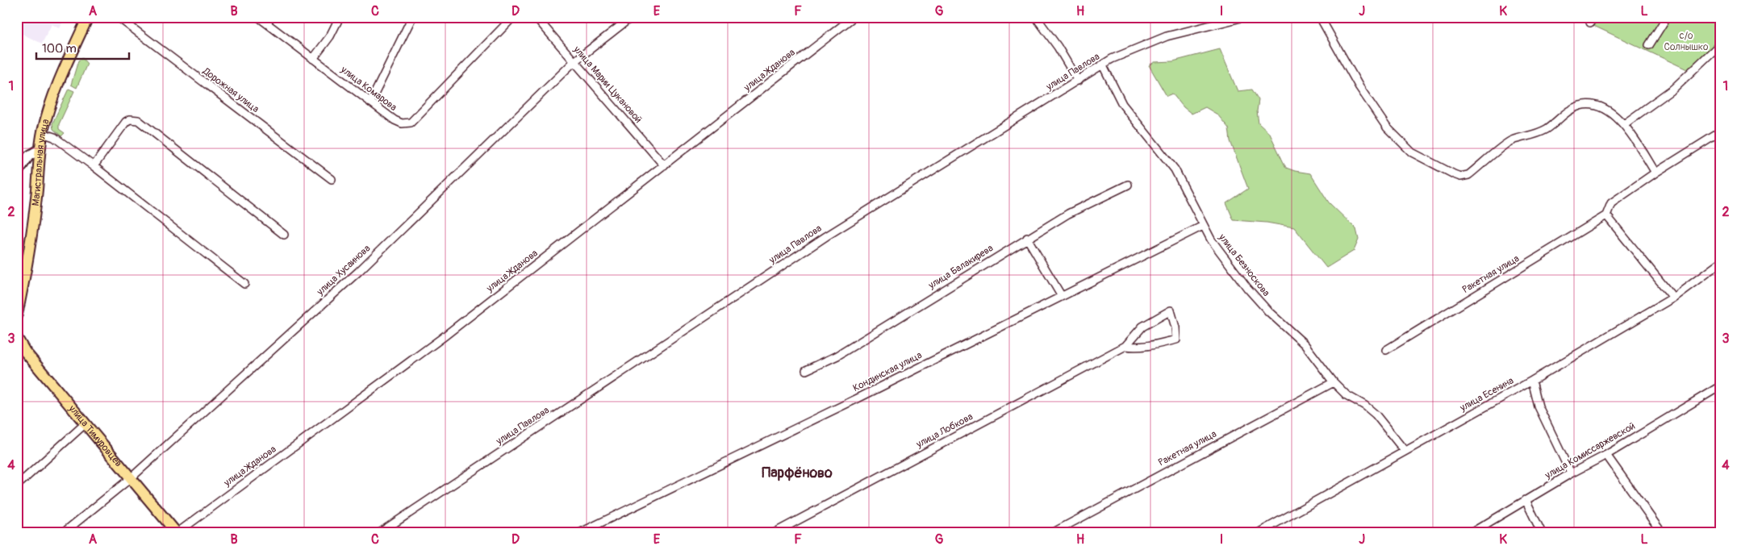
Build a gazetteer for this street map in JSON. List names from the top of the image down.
{
  "streets": {
    "main road": ["Магистральная улица", "улица Тимуровцев"],
    "street": [
      "улица Жданова",
      "улица Павлова",
      "улица Марии Цукановой",
      "улица Комарова",
      "Дорожная улица",
      "улица Безноскова",
      "улица Балакирева",
      "улица Хусаинова",
      "Ракетная улица",
      "Кондинская улица",
      "улица Есенина",
      "улица Лобкова",
      "улица Комиссаржевской"
    ]
  },
  "crossings": [
    ["улица Жданова", "улица Марии Цукановой"],
    ["улица Жданова", "улица Тимуровцев"],
    ["улица Павлова", "улица Безноскова"],
    ["улица Марии Цукановой", "улица Хусаинова"],
    ["улица Безноскова", "Ракетная улица"],
    ["улица Безноскова", "Кондинская улица"],
    ["улица Безноскова", "улица Есенина"],
    ["улица Хусаинова", "улица Тимуровцев"]
  ],
  "districts": ["Парфёново"],
  "parks": ["с/о Солнышко"],
  "scale_bar": "100 m",
  "grid": {
    "columns": [
      "A",
      "B",
      "C",
      "D",
      "E",
      "F",
      "G",
      "H",
      "I",
      "J",
      "K",
      "L"
    ],
    "rows": [
      "1",
      "2",
      "3",
      "4"
    ]
  }
}
